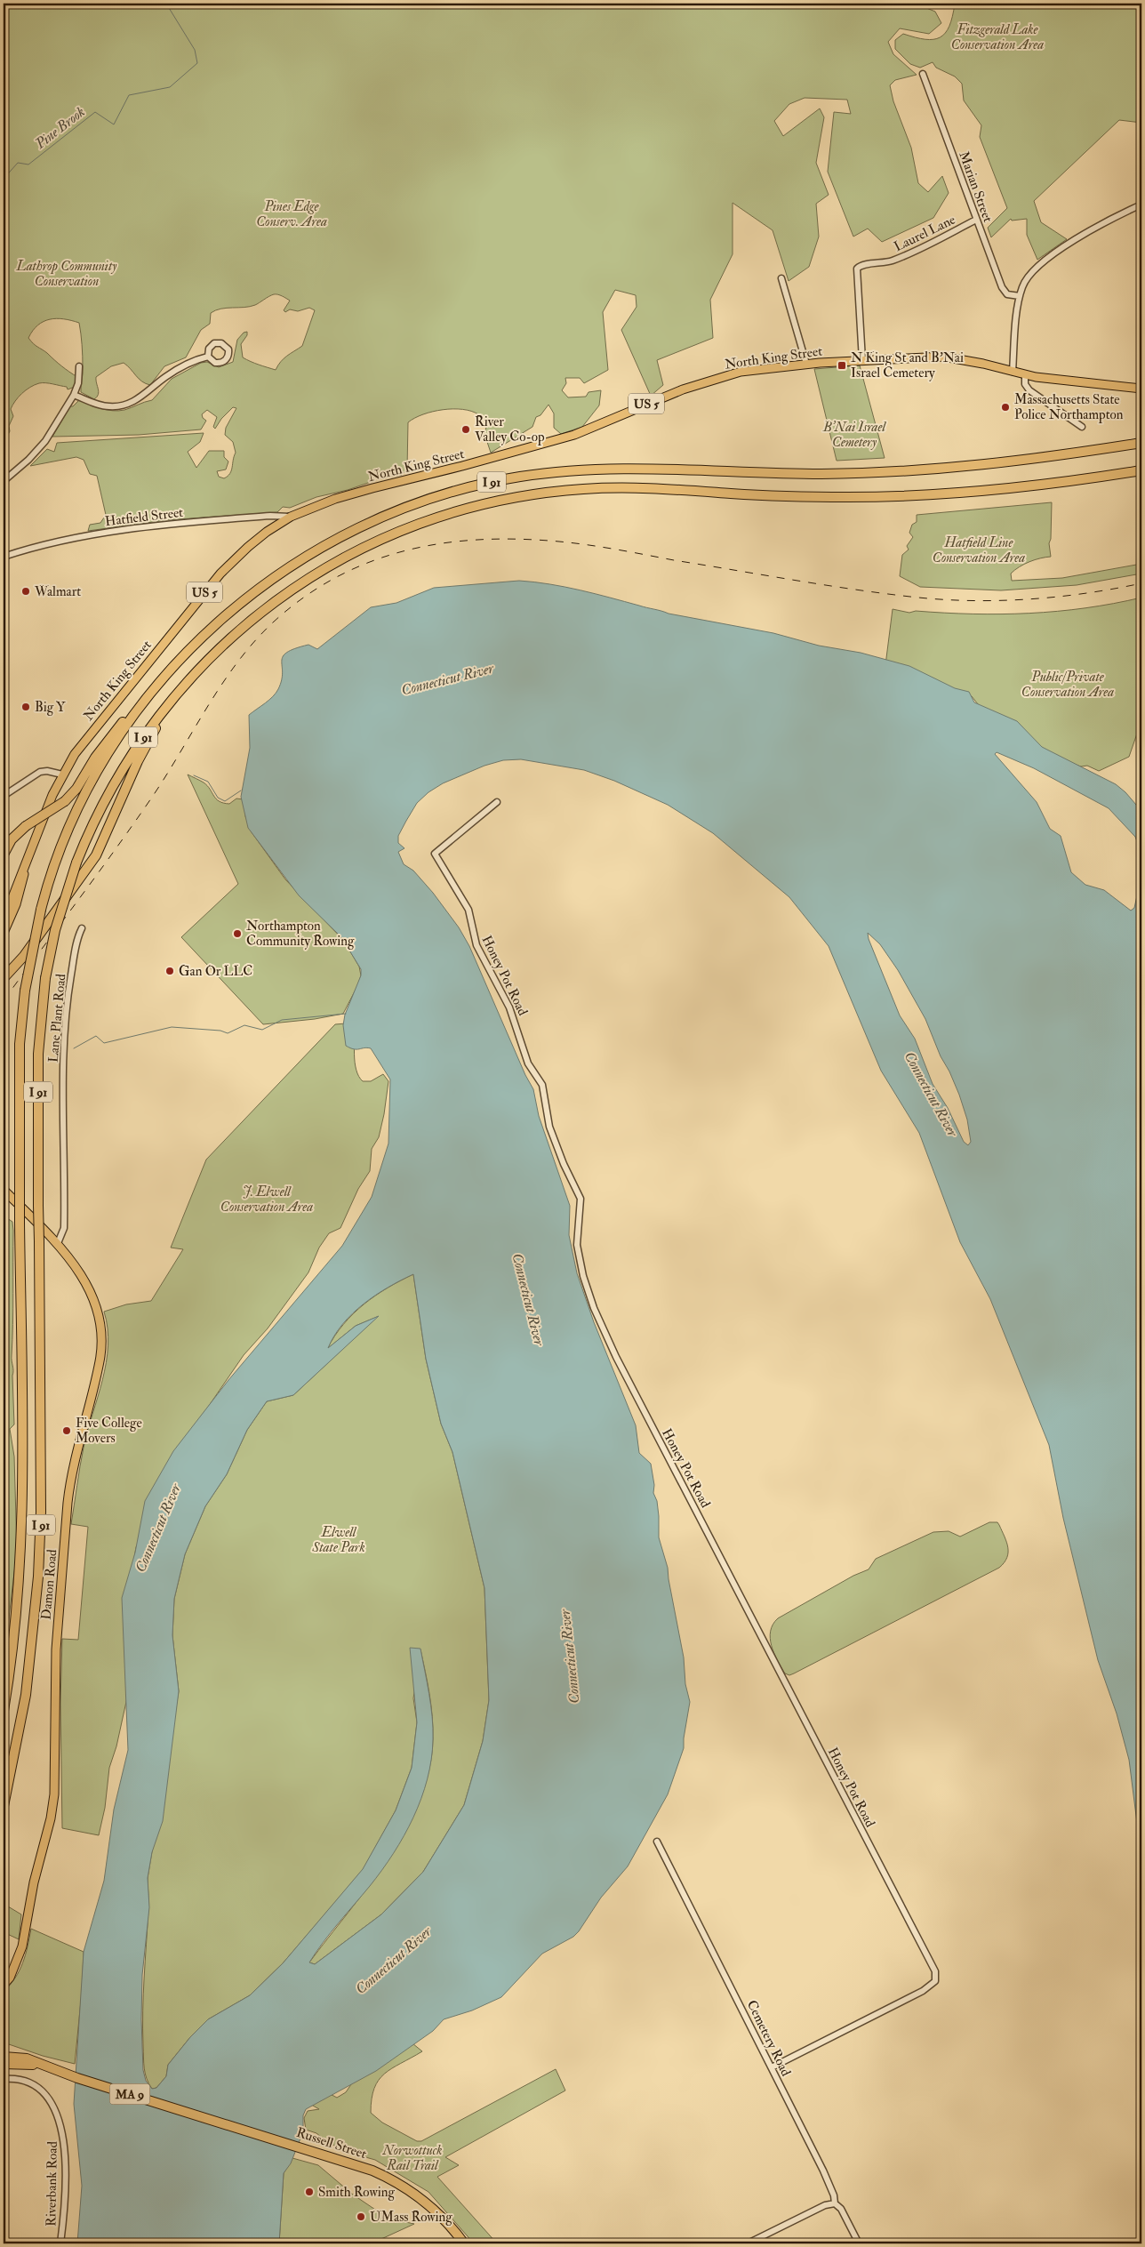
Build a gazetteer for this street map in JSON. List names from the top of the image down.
{
  "streets": {
    "highway": ["I 91", "MA 9", "Russell Street"],
    "main road": ["North King Street", "US 5", "Damon Road"],
    "street": [
      "Marian Street",
      "Laurel Lane",
      "Hatfield Street",
      "Honey Pot Road",
      "Lane Plant Road",
      "Cemetery Road",
      "Riverbank Road"
    ]
  },
  "crossings": [
    ["Marian Street", "Laurel Lane"],
    ["Laurel Lane", "North King Street"],
    ["North King Street", "Hatfield Street"],
    ["Honey Pot Road", "Cemetery Road"],
    ["Lane Plant Road", "Damon Road"],
    ["MA 9", "Russell Street"]
  ],
  "water": ["Pine Brook", "Connecticut River"],
  "parks": [
    "Fitzgerald Lake Conservation Area",
    "Pines Edge Conserv. Area",
    "Lathrop Community Conservation",
    "B'Nai Israel Cemetery",
    "Hatfield Line Conservation Area",
    "Public/Private Conservation Area",
    "J. Elwell Conservation Area",
    "Elwell State Park",
    "Norwottuck Rail Trail"
  ],
  "places": {
    "transit": ["N King St and B'Nai Israel Cemetery"],
    "other": [
      "Massachusetts State Police Northampton",
      "River Valley Co-op",
      "Walmart",
      "Big Y",
      "Northampton Community Rowing",
      "Gan Or LLC",
      "Five College Movers",
      "Smith Rowing",
      "UMass Rowing"
    ]
  }
}
